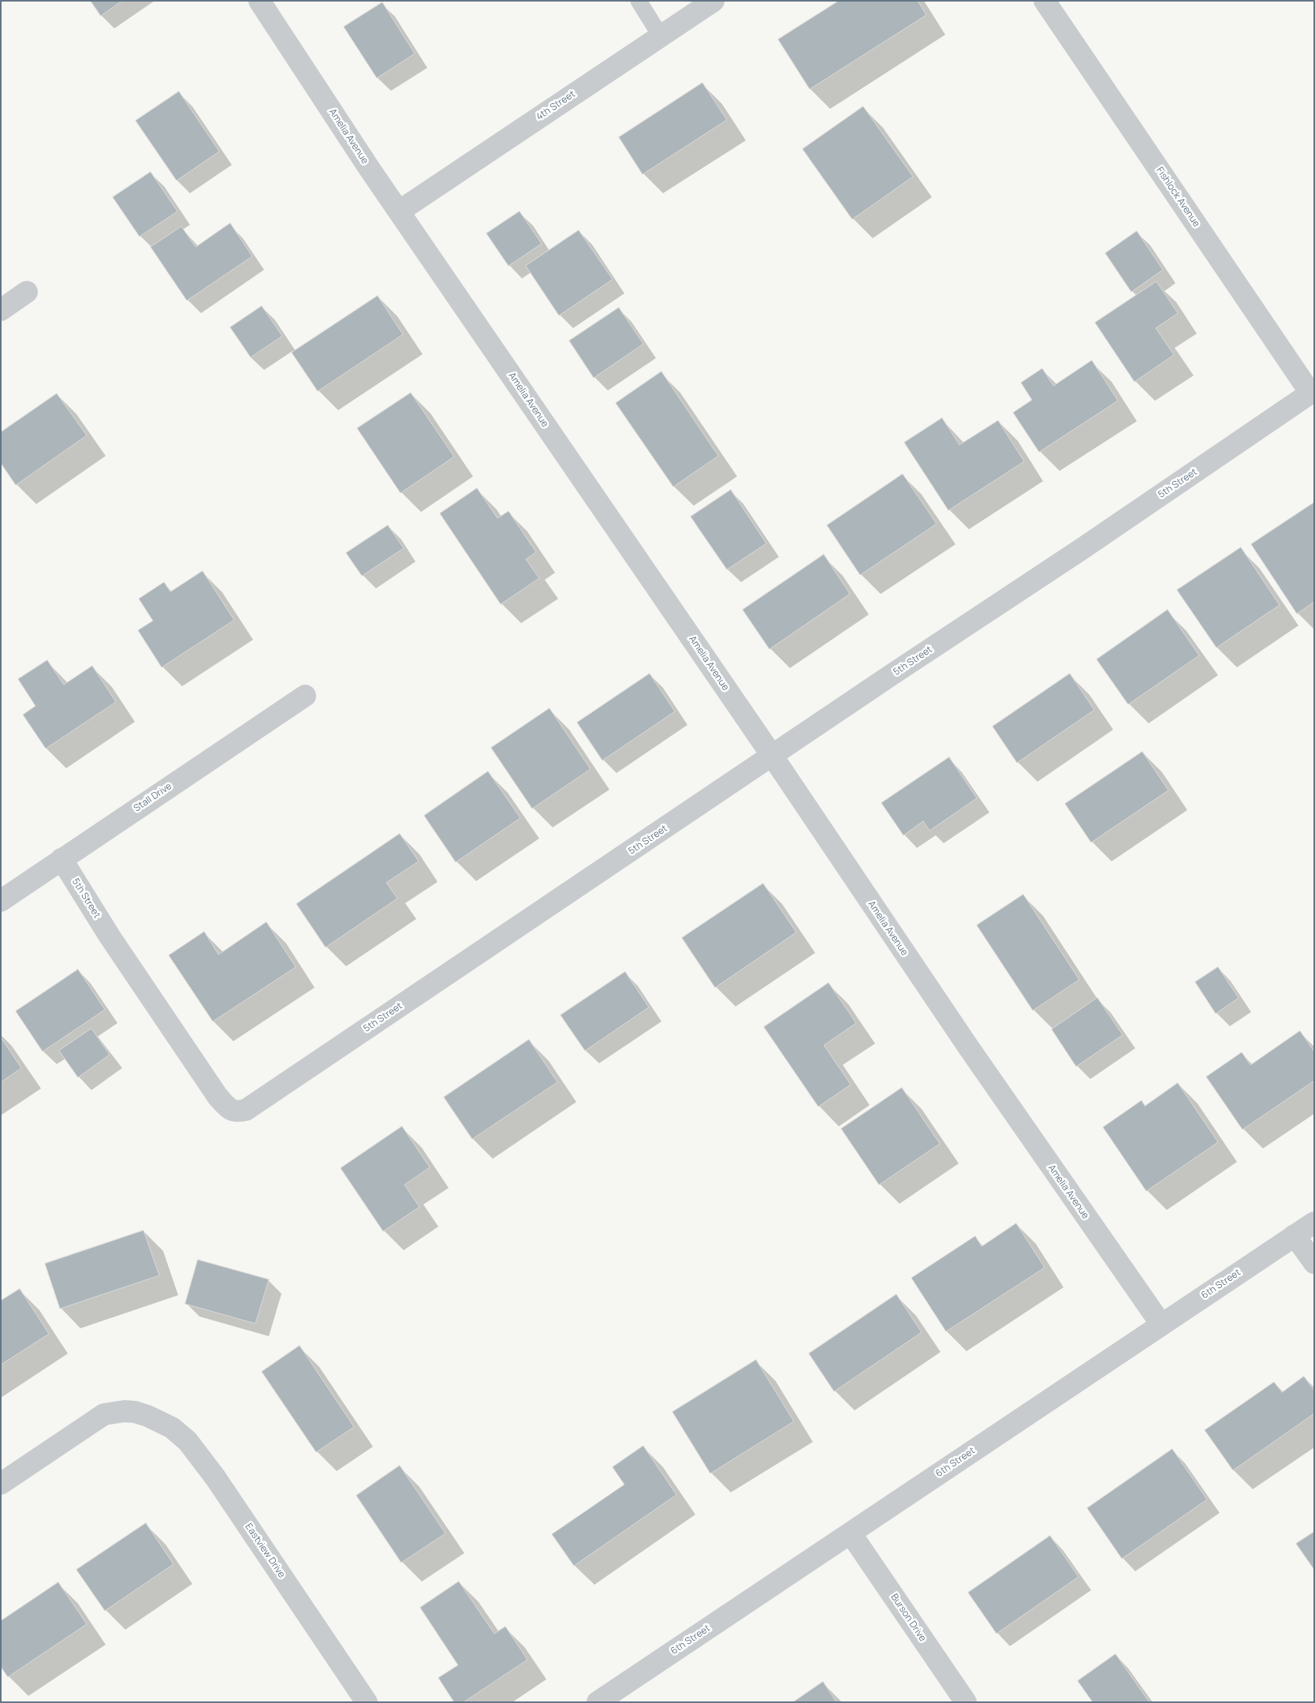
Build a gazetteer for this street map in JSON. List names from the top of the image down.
{
  "streets": {
    "street": [
      "4th Street",
      "Amelia Avenue",
      "Fishlock Avenue",
      "5th Street",
      "Stall Drive",
      "6th Street",
      "Eastview Drive",
      "Burson Drive"
    ]
  },
  "crossings": [
    ["4th Street", "Amelia Avenue"],
    ["Amelia Avenue", "5th Street"],
    ["Amelia Avenue", "6th Street"],
    ["Fishlock Avenue", "5th Street"],
    ["5th Street", "Stall Drive"],
    ["6th Street", "Burson Drive"]
  ]
}
